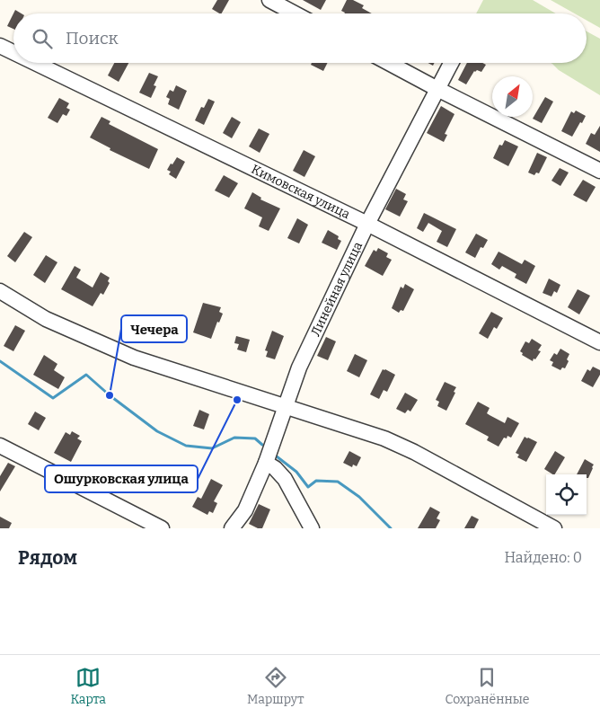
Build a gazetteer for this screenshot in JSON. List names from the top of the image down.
{
  "streets": {
    "street": ["Кимовская улица", "Линейная улица"]
  },
  "crossings": [
    ["Кимовская улица", "Линейная улица"]
  ],
  "places": ["Чечера", "Ошурковская улица"],
  "north": "top right",
  "page": {
    "search": "Поиск",
    "heading": ["Рядом", "Найдено: 0"],
    "nav": ["Карта", "Маршрут", "Сохранённые"]
  }
}
